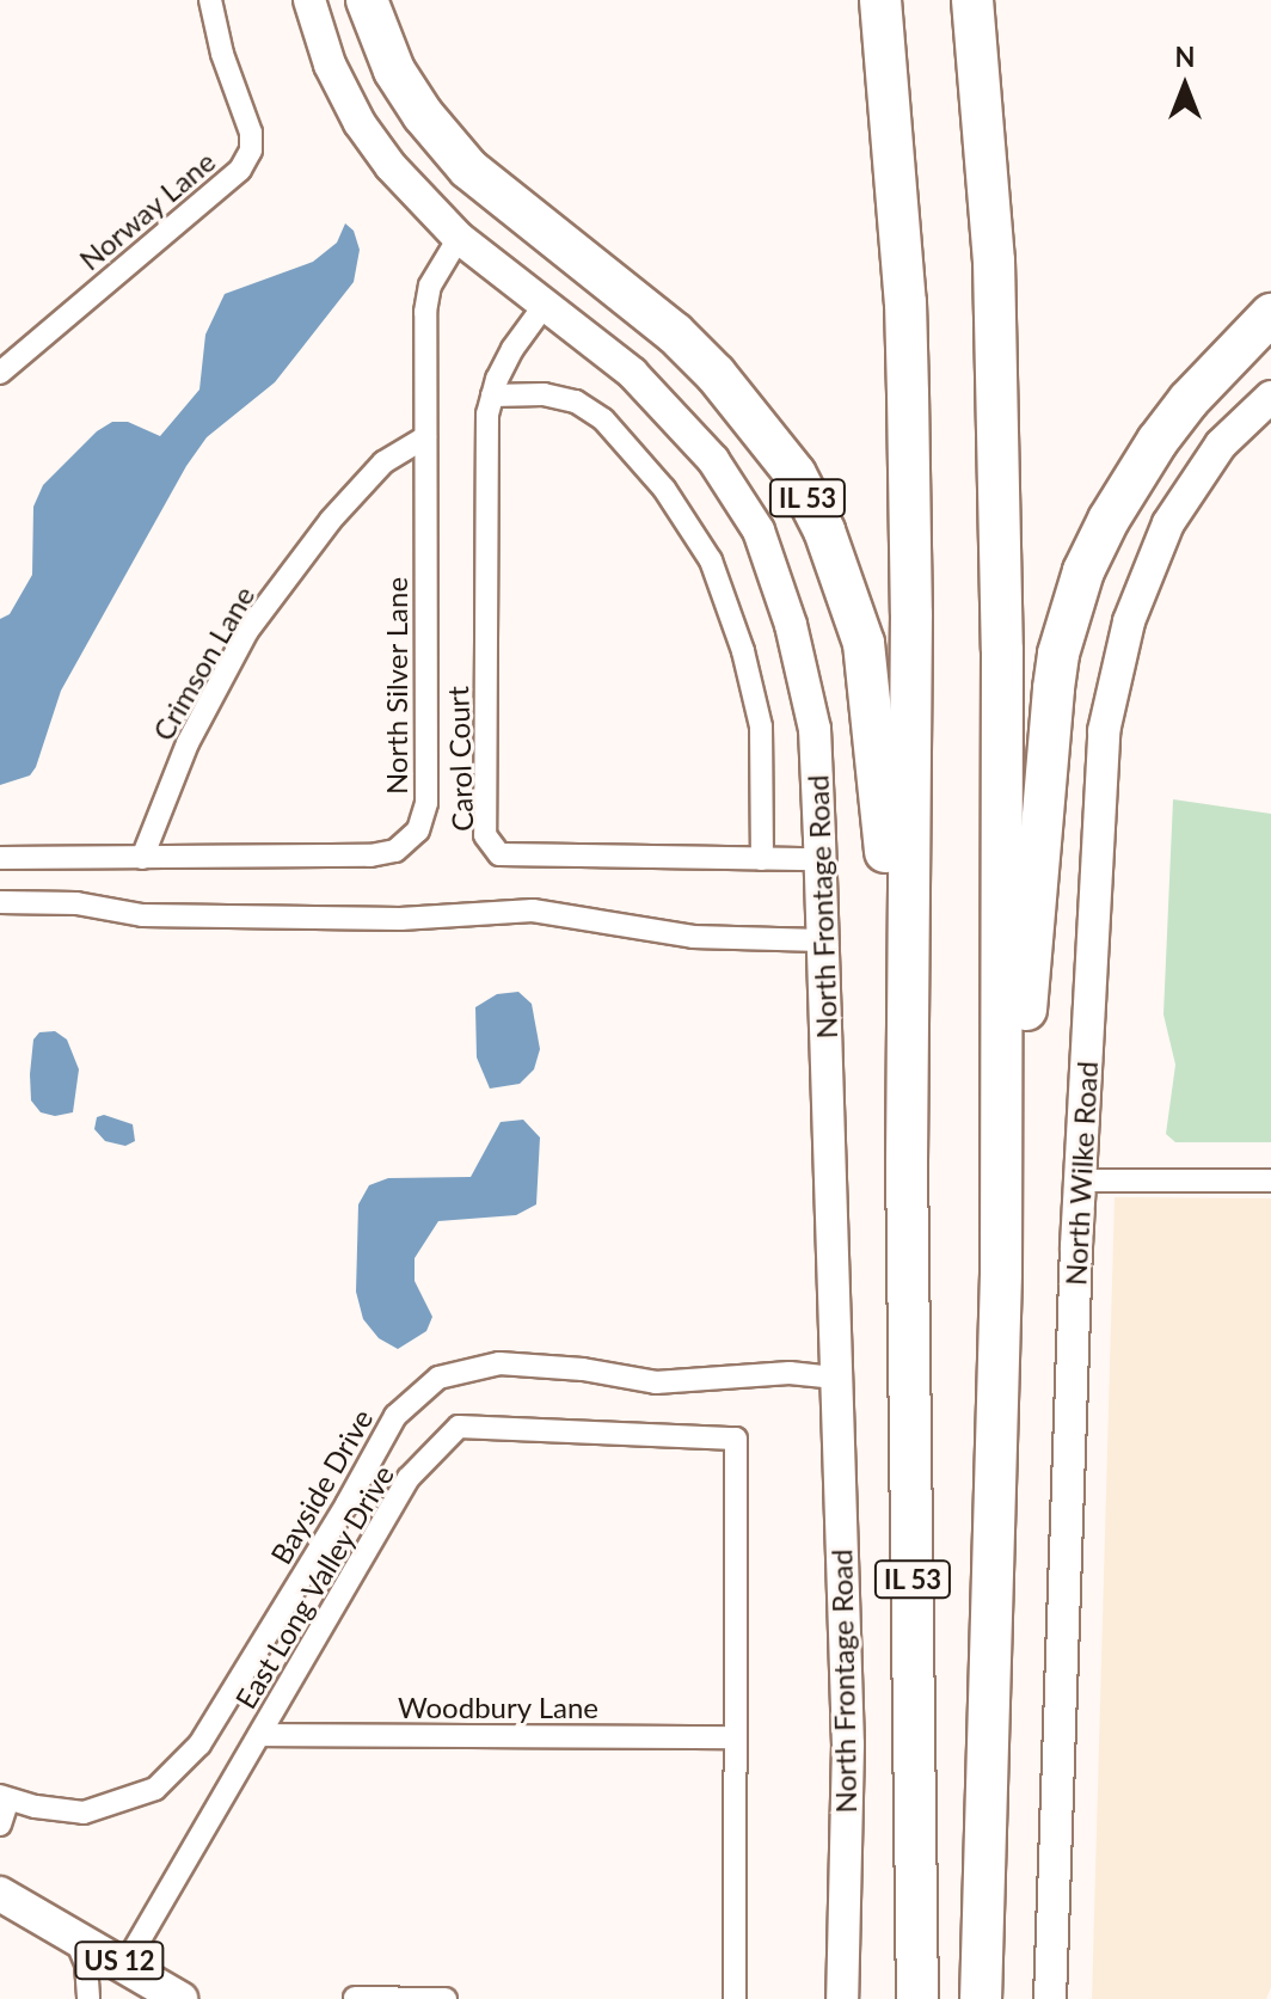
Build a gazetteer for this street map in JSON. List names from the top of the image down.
{
  "streets": {
    "highway": ["IL 53"],
    "main road": ["US 12"],
    "street": [
      "Norway Lane",
      "Crimson Lane",
      "North Silver Lane",
      "Carol Court",
      "North Frontage Road",
      "North Wilke Road",
      "Bayside Drive",
      "East Long Valley Drive",
      "Woodbury Lane"
    ]
  },
  "crossings": [
    ["Crimson Lane", "North Silver Lane"],
    ["North Silver Lane", "North Frontage Road"],
    ["Carol Court", "North Frontage Road"],
    ["North Frontage Road", "Bayside Drive"],
    ["East Long Valley Drive", "Woodbury Lane"],
    ["East Long Valley Drive", "US 12"]
  ],
  "north": "top"
}
